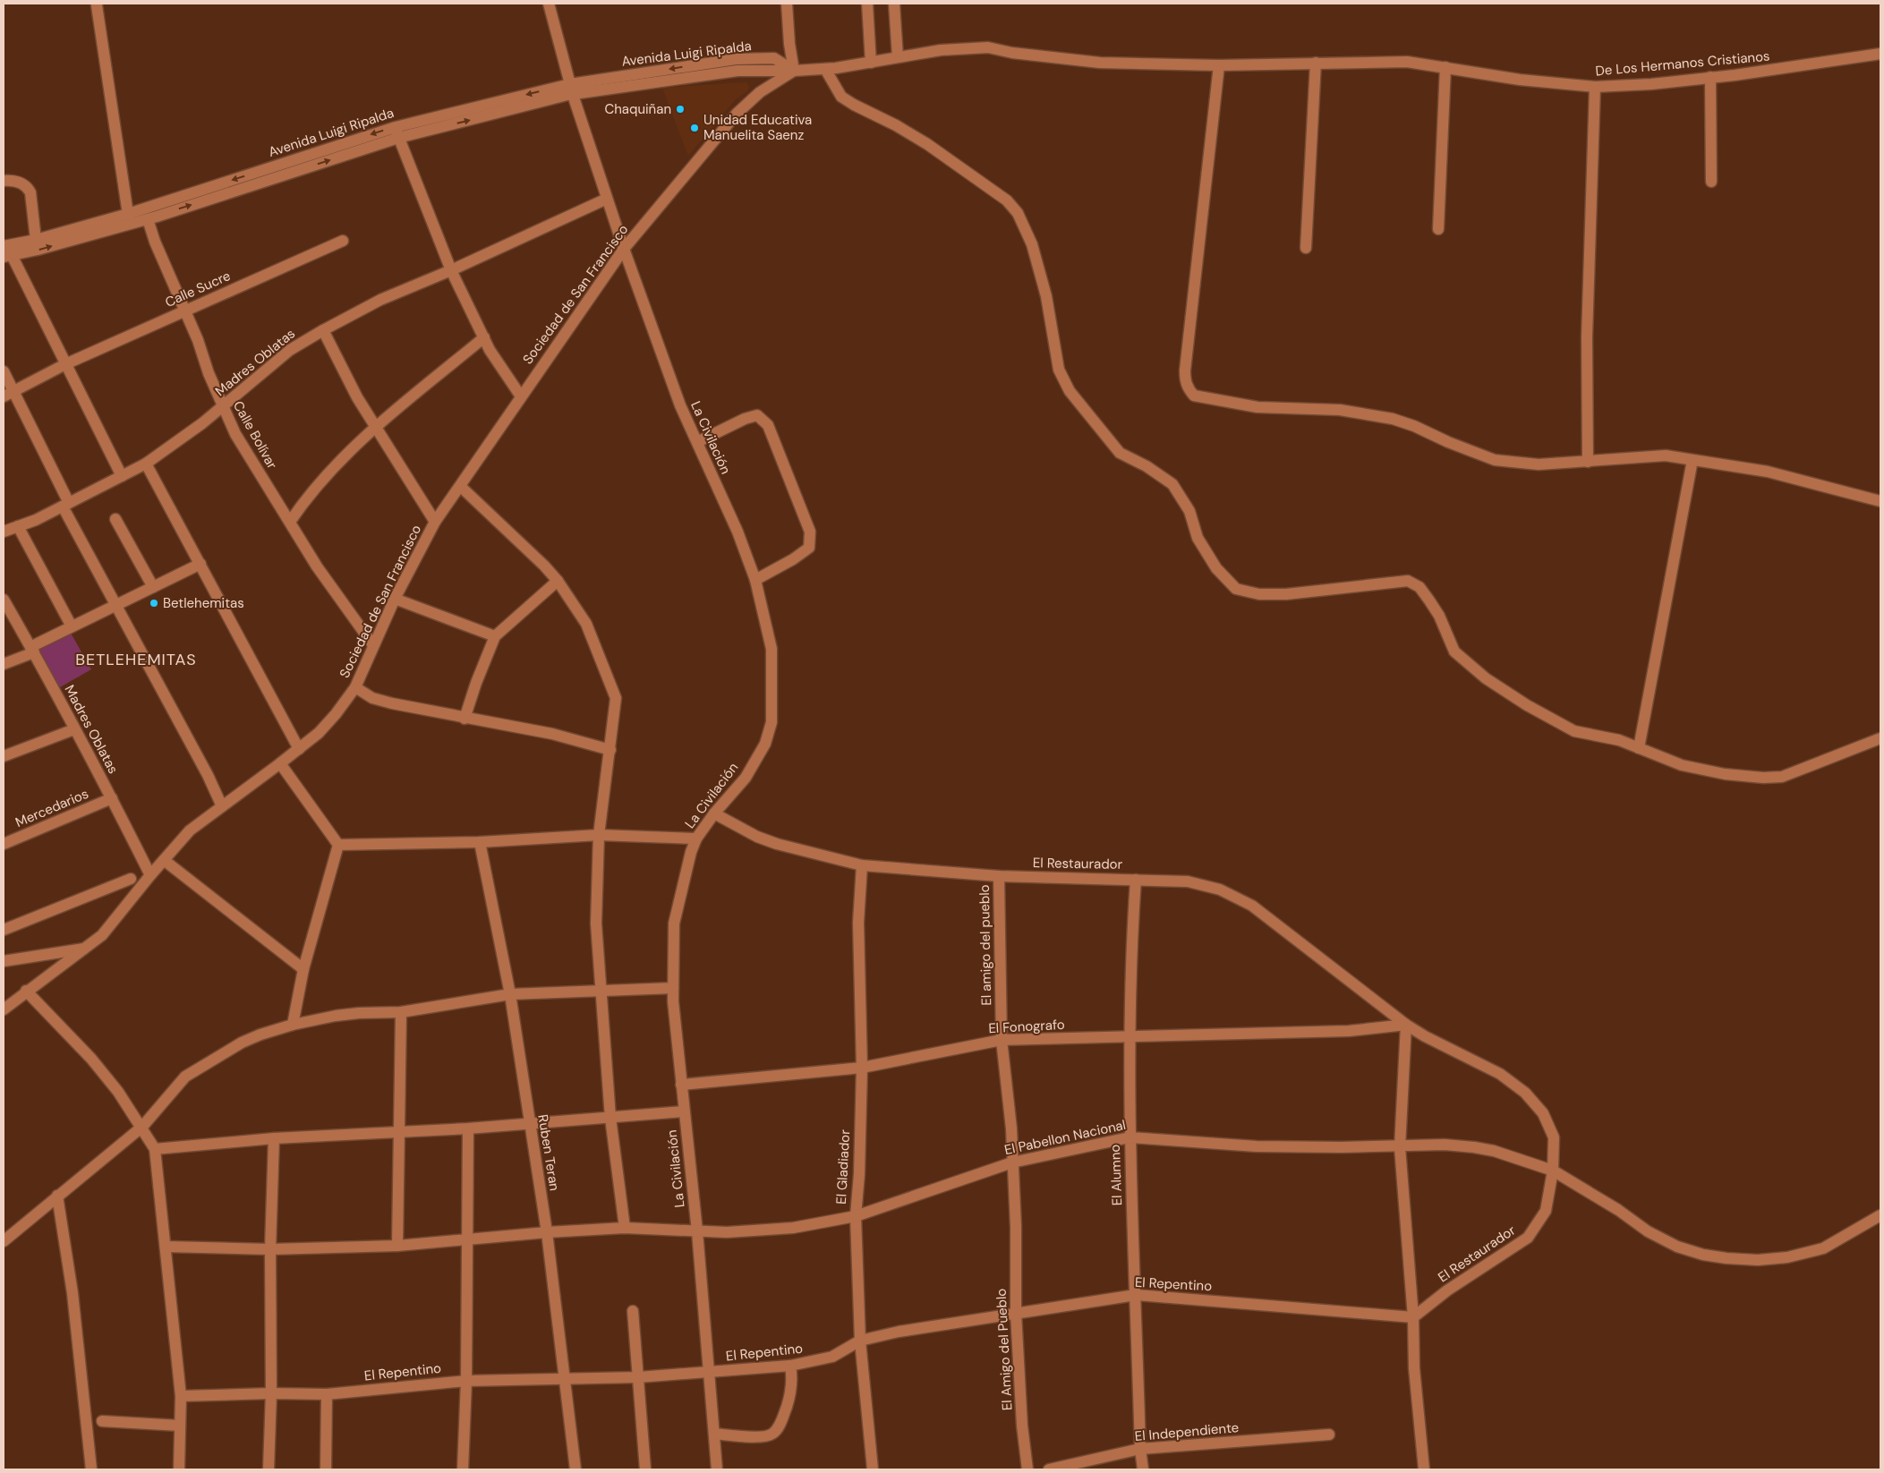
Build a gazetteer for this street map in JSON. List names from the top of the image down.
{
  "streets": {
    "street": [
      "Avenida Luigi Ripalda",
      "De Los Hermanos Cristianos",
      "Calle Sucre",
      "Sociedad de San Francisco",
      "Madres Oblatas",
      "Calle Bolívar",
      "La Civilación",
      "Mercedarios",
      "El Restaurador",
      "El amigo del pueblo",
      "El Fonografo",
      "El Pabellon Nacional",
      "Ruben Teran",
      "El Gladiador",
      "El Alumno",
      "El Repentino",
      "El Amigo del Pueblo",
      "El Independiente"
    ]
  },
  "crossings": [
    ["Avenida Luigi Ripalda", "De Los Hermanos Cristianos"],
    ["Avenida Luigi Ripalda", "Sociedad de San Francisco"],
    ["Avenida Luigi Ripalda", "Calle Bolívar"],
    ["Avenida Luigi Ripalda", "La Civilación"],
    ["Calle Sucre", "Calle Bolívar"],
    ["Sociedad de San Francisco", "Madres Oblatas"],
    ["Sociedad de San Francisco", "Calle Bolívar"],
    ["Sociedad de San Francisco", "La Civilación"],
    ["Madres Oblatas", "Calle Bolívar"],
    ["Madres Oblatas", "La Civilación"],
    ["Madres Oblatas", "Mercedarios"],
    ["La Civilación", "El Restaurador"],
    ["La Civilación", "El Fonografo"],
    ["La Civilación", "El Pabellon Nacional"],
    ["La Civilación", "El Repentino"],
    ["El Restaurador", "El amigo del pueblo"],
    ["El Restaurador", "El Fonografo"],
    ["El Restaurador", "El Pabellon Nacional"],
    ["El Restaurador", "El Gladiador"],
    ["El Restaurador", "El Alumno"],
    ["El Restaurador", "El Repentino"],
    ["El amigo del pueblo", "El Fonografo"],
    ["El amigo del pueblo", "El Pabellon Nacional"],
    ["El amigo del pueblo", "El Amigo del Pueblo"],
    ["El Fonografo", "El Gladiador"],
    ["El Fonografo", "El Alumno"],
    ["El Pabellon Nacional", "Ruben Teran"],
    ["El Pabellon Nacional", "El Gladiador"],
    ["El Pabellon Nacional", "El Alumno"],
    ["Ruben Teran", "El Repentino"],
    ["El Gladiador", "El Repentino"],
    ["El Alumno", "El Repentino"],
    ["El Alumno", "El Independiente"],
    ["El Repentino", "El Amigo del Pueblo"]
  ],
  "districts": ["BETLEHEMITAS"],
  "places": ["Chaquiñan", "Unidad Educativa Manuelita Saenz", "Betlehemitas"]
}
